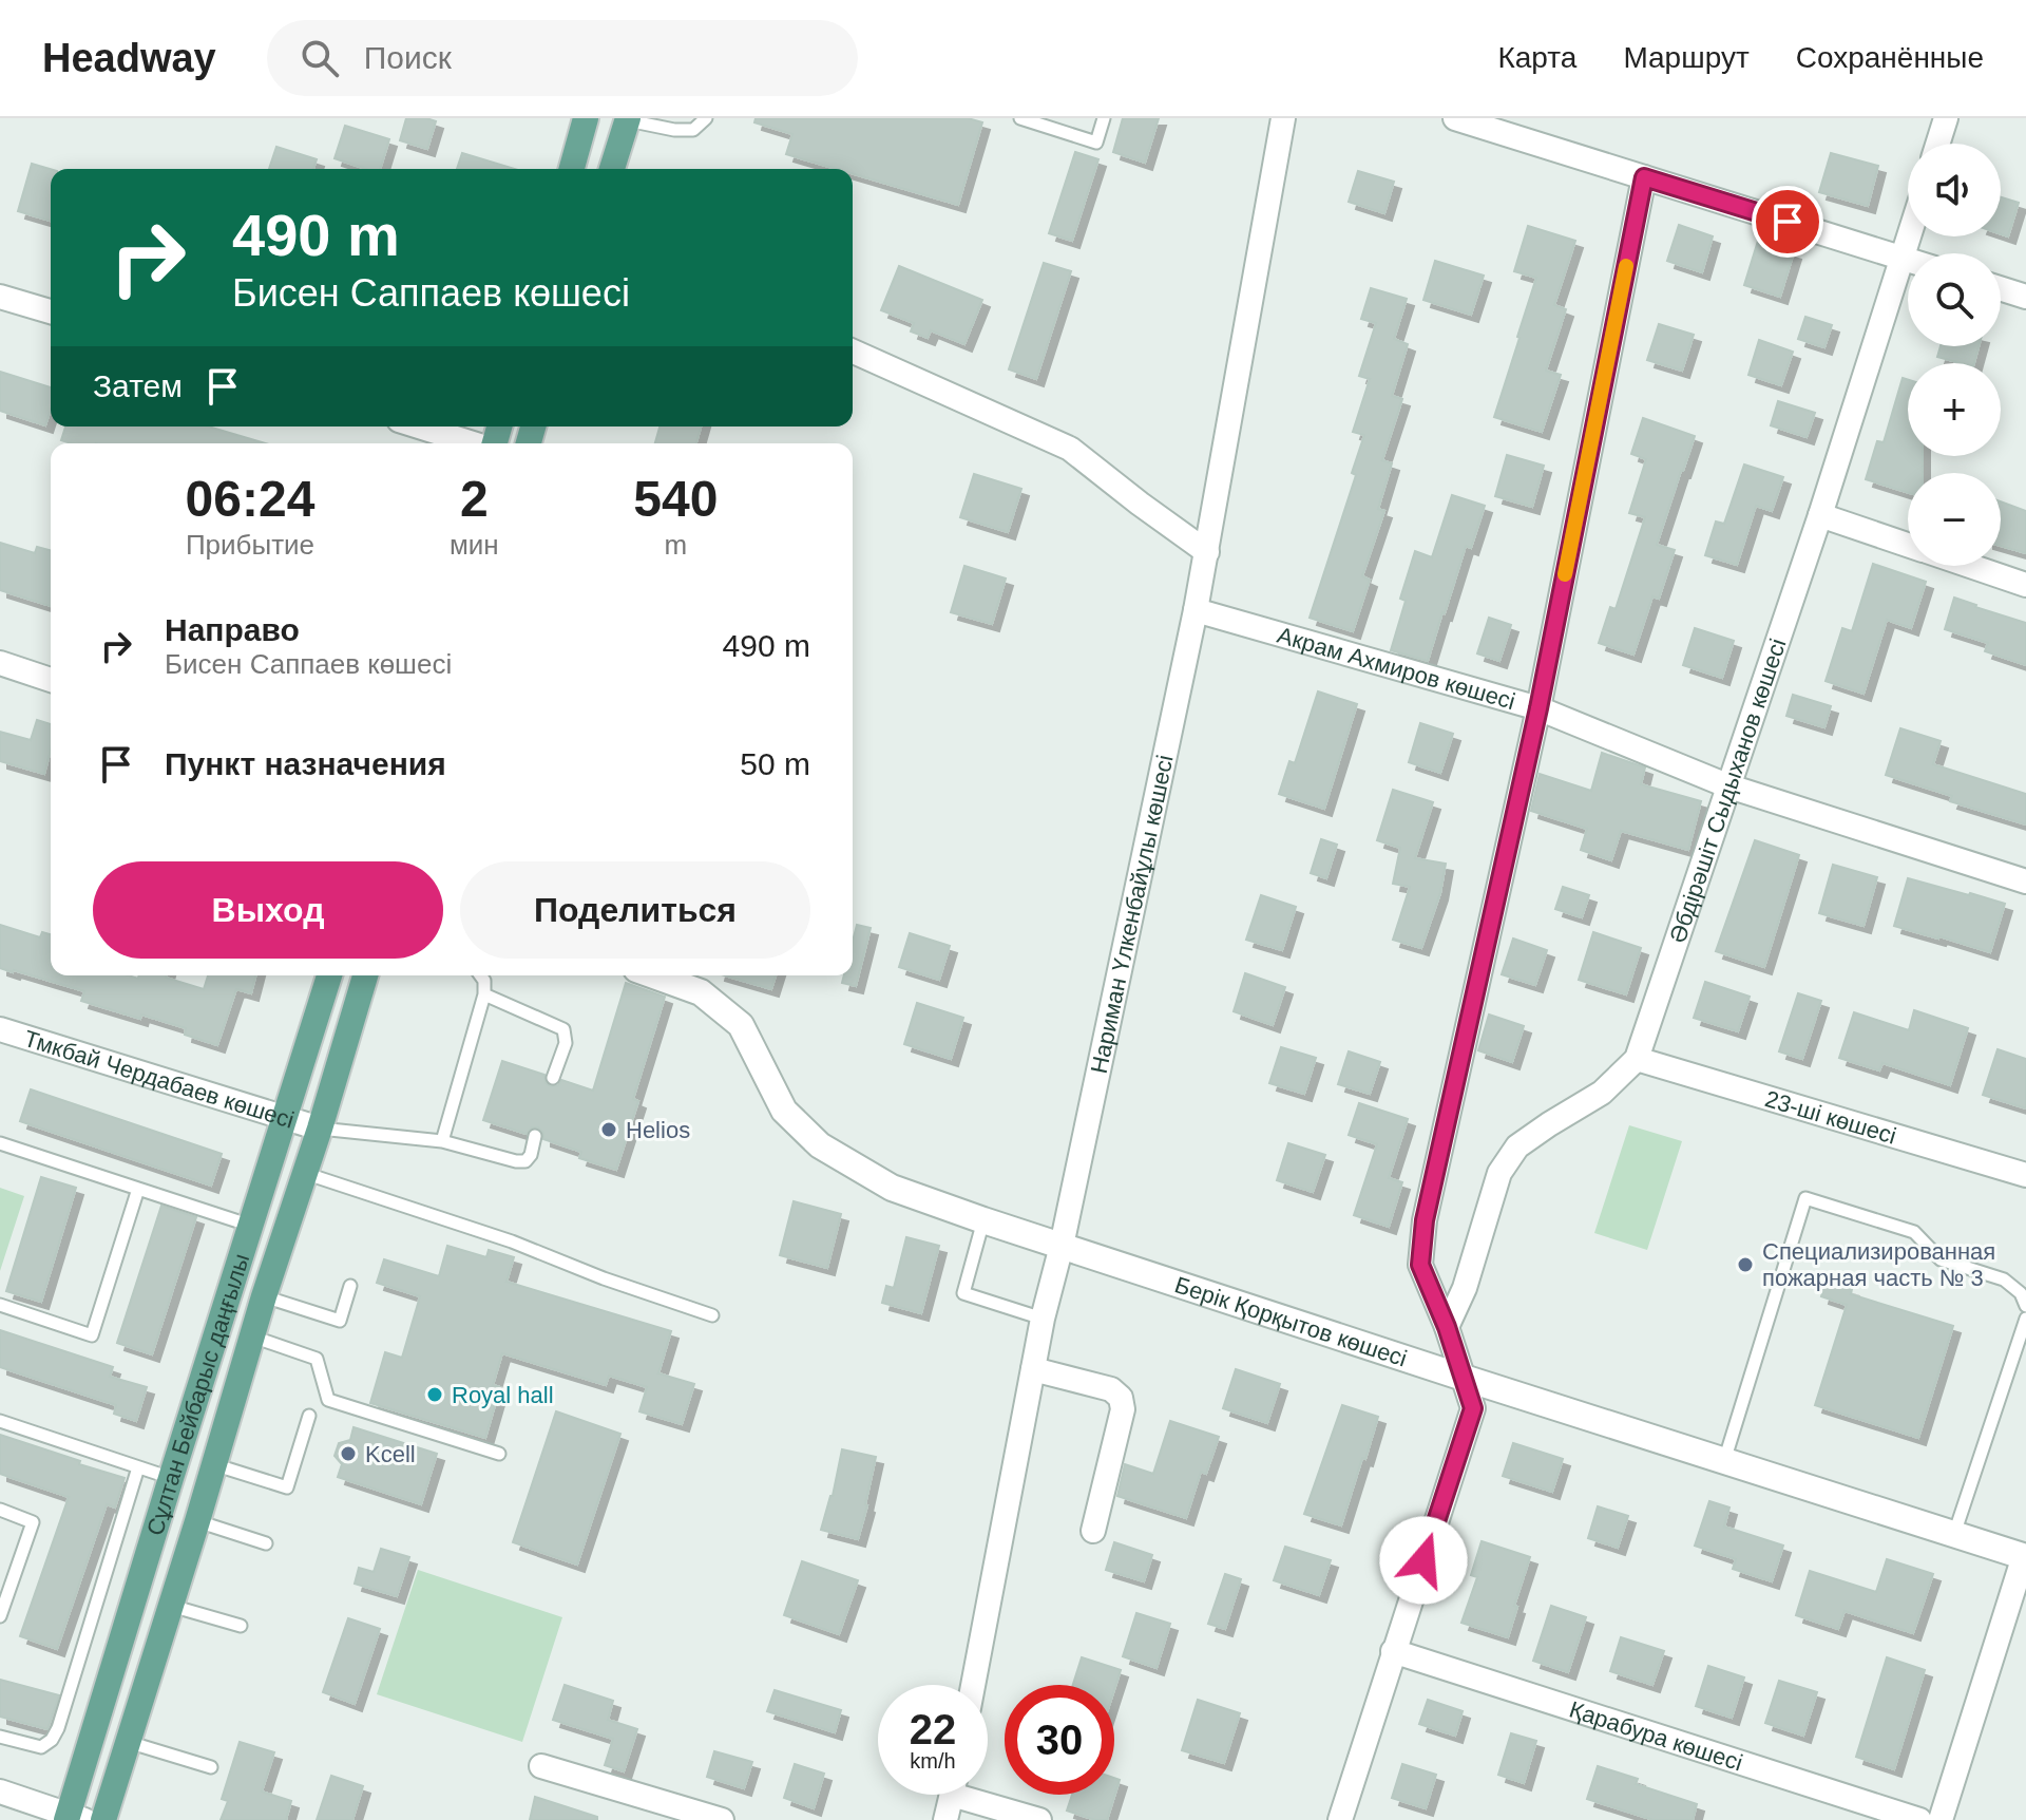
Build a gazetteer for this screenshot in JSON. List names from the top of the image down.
{
  "streets": {
    "main road": ["Сұлтан Бейбарыс даңғылы"],
    "street": [
      "Акрам Ахмиров көшесі",
      "Әбдірәшіт Сыдыханов көшесі",
      "Нариман Үлкенбайұлы көшесі",
      "Тмкбай Чердабаев көшесі",
      "23-шi көшесi",
      "Берік Қорқытов көшесі",
      "Қарабура көшесі"
    ]
  },
  "crossings": [
    ["Акрам Ахмиров көшесі", "Әбдірәшіт Сыдыханов көшесі"],
    ["Акрам Ахмиров көшесі", "Нариман Үлкенбайұлы көшесі"],
    ["Әбдірәшіт Сыдыханов көшесі", "23-шi көшесi"],
    ["Нариман Үлкенбайұлы көшесі", "Берік Қорқытов көшесі"],
    ["Тмкбай Чердабаев көшесі", "Сұлтан Бейбарыс даңғылы"]
  ],
  "places": [
    "Helios",
    "Специализированная пожарная часть № 3",
    "Royal hall",
    "Kcell"
  ],
  "page": {
    "header": "Headway",
    "search": "Поиск",
    "nav": ["Карта", "Маршрут", "Сохранённые"],
    "map_buttons": ["+", "−"],
    "turn": ["490 m", "Бисен Саппаев көшесі"],
    "then": "Затем",
    "eta": [
      "06:24",
      "Прибытие",
      "2",
      "мин",
      "540",
      "m"
    ],
    "list": [
      {
        "name": "Направо",
        "note": "Бисен Саппаев көшесі",
        "value": "490 m"
      },
      {
        "name": "Пункт назначения",
        "value": "50 m"
      }
    ],
    "buttons": ["Выход", "Поделиться"],
    "speed": "22 km/h",
    "limit": "30"
  }
}
